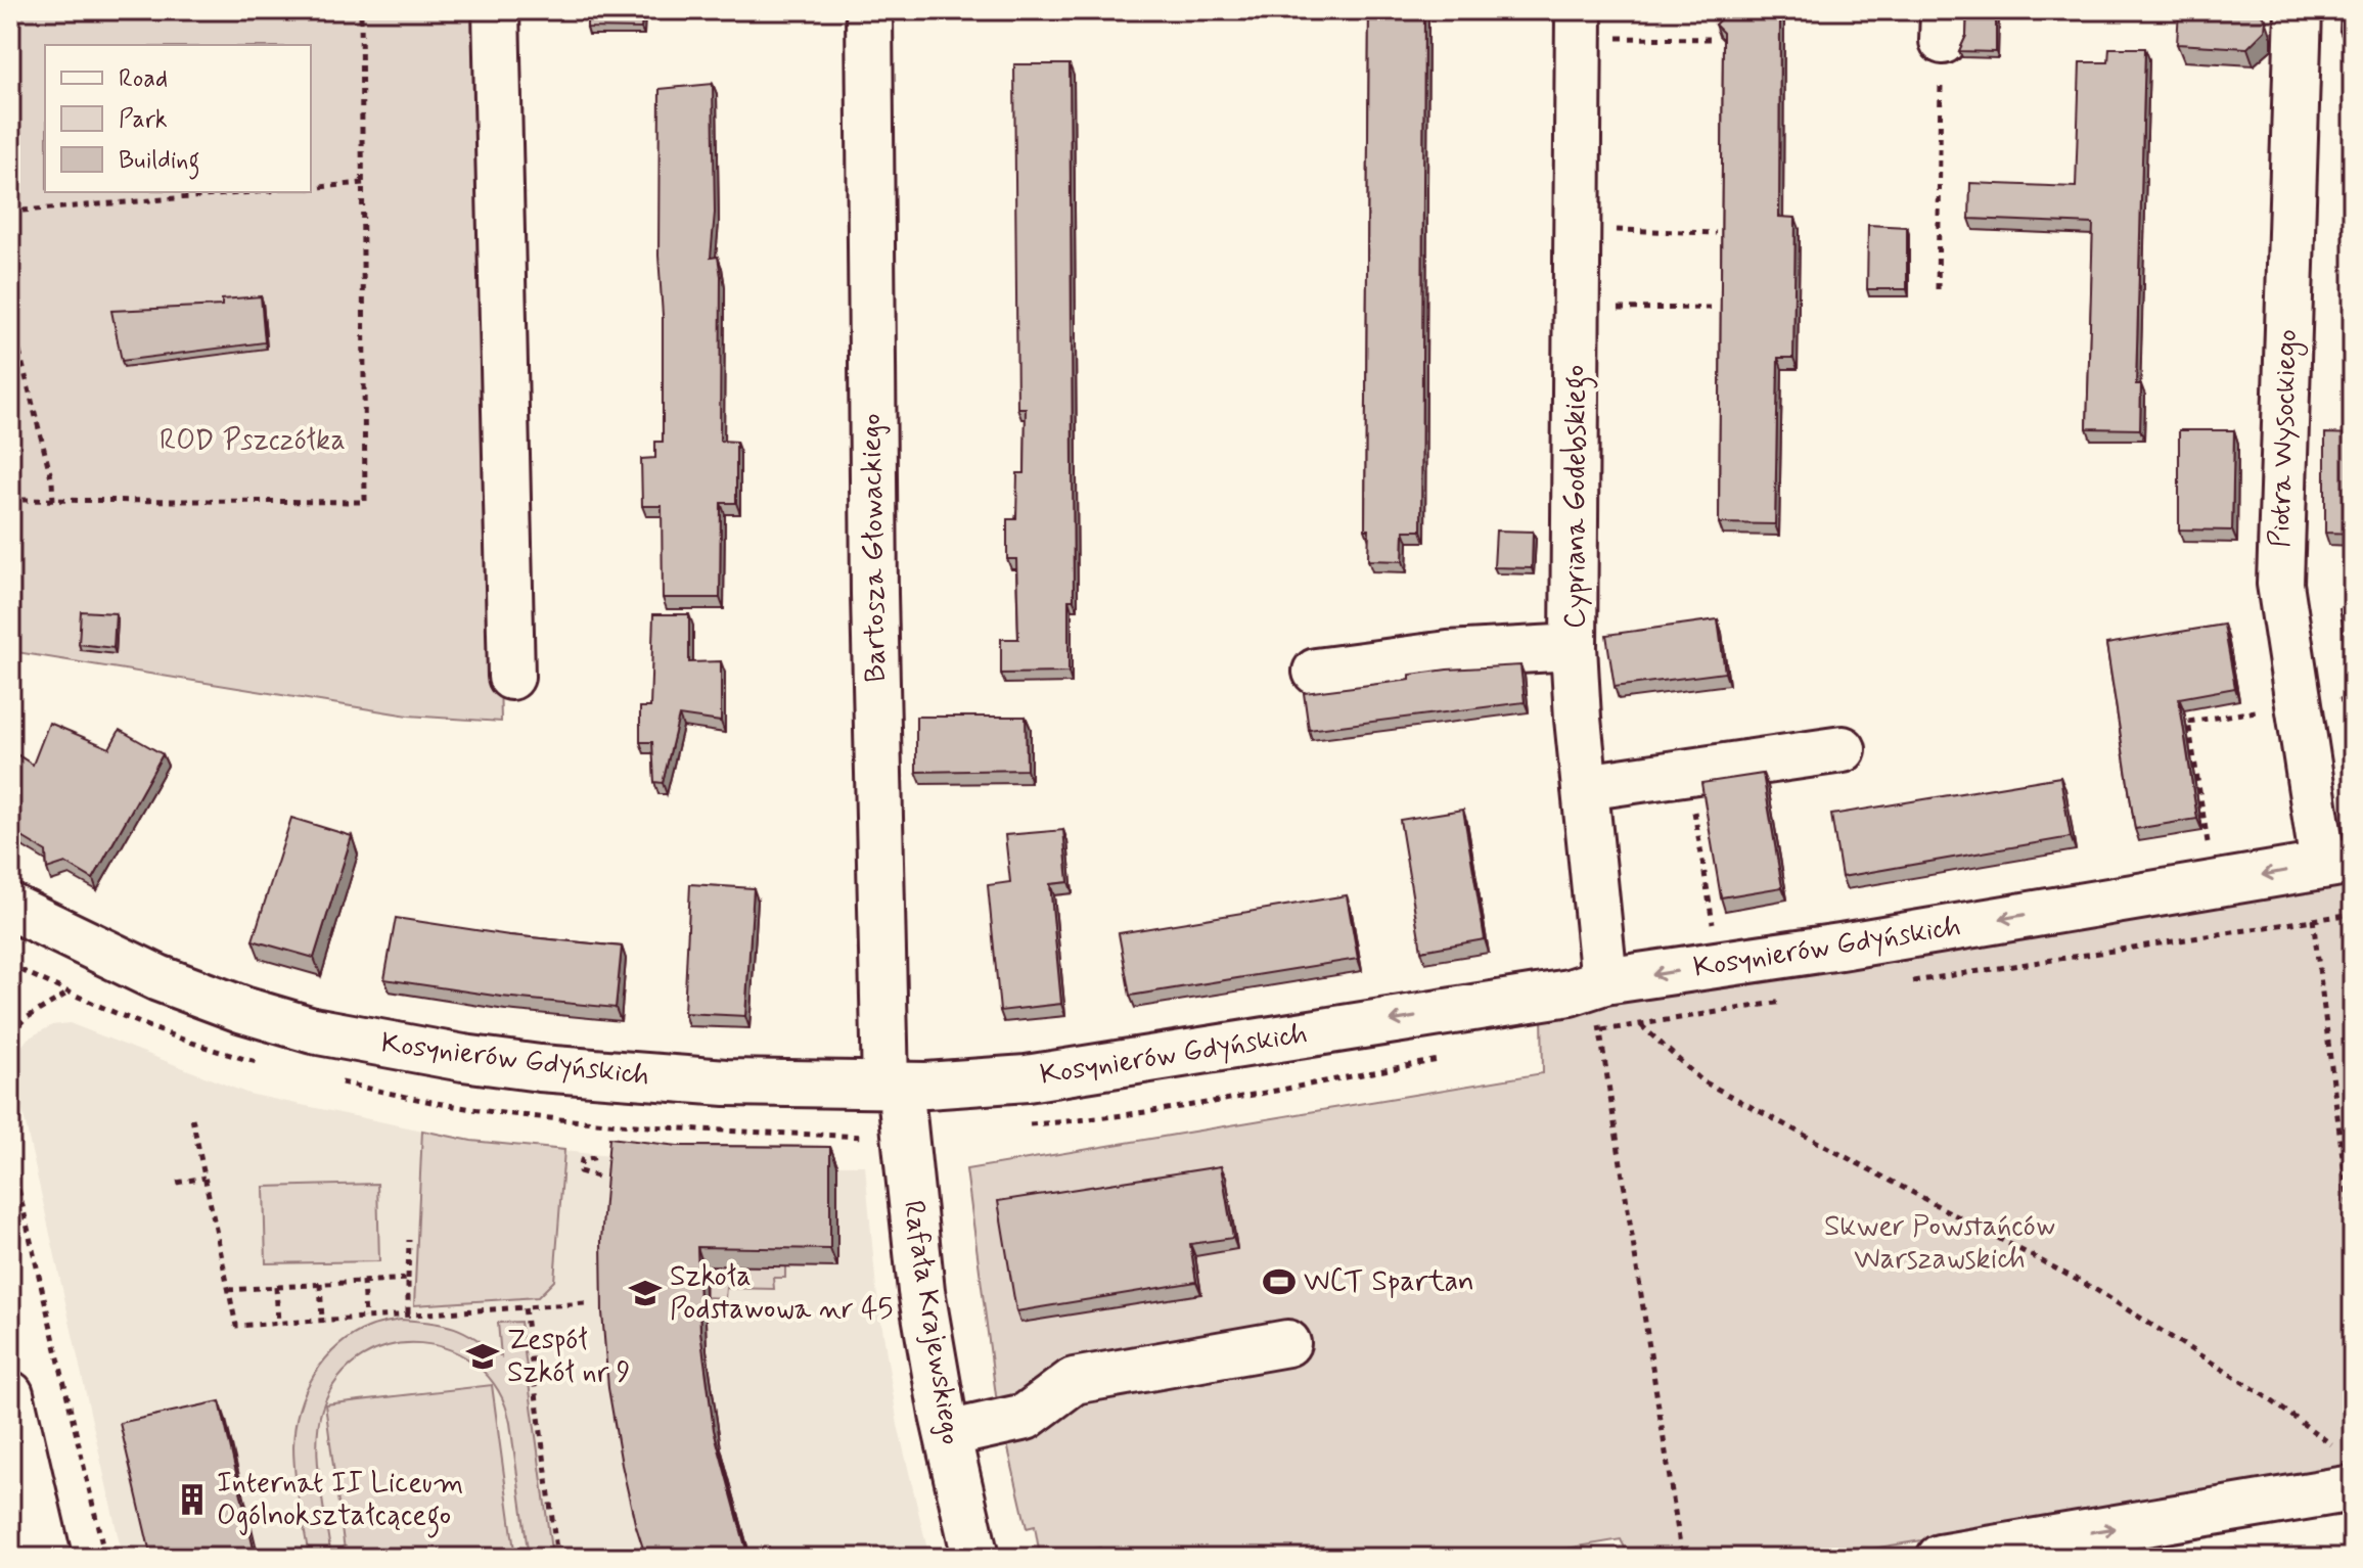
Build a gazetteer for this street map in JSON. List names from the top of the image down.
{
  "streets": {
    "street": [
      "Piotra Wysockiego",
      "Cypriana Godebskiego",
      "Bartosza Głowackiego",
      "Kosynierów Gdyńskich",
      "Rafała Krajewskiego"
    ]
  },
  "crossings": [
    ["Piotra Wysockiego", "Kosynierów Gdyńskich"],
    ["Cypriana Godebskiego", "Kosynierów Gdyńskich"],
    ["Bartosza Głowackiego", "Kosynierów Gdyńskich"],
    ["Bartosza Głowackiego", "Rafała Krajewskiego"],
    ["Kosynierów Gdyńskich", "Rafała Krajewskiego"]
  ],
  "parks": ["ROD Pszczółka", "Skwer Powstańców Warszawskich"],
  "places": {
    "sports": ["WCT Spartan"],
    "school or university": ["Szkoła Podstawowa nr 45", "Zespół Szkół nr 9"],
    "building": ["Internat II Liceum Ogólnokształcącego"]
  },
  "legend": ["Road", "Park", "Building"]
}
